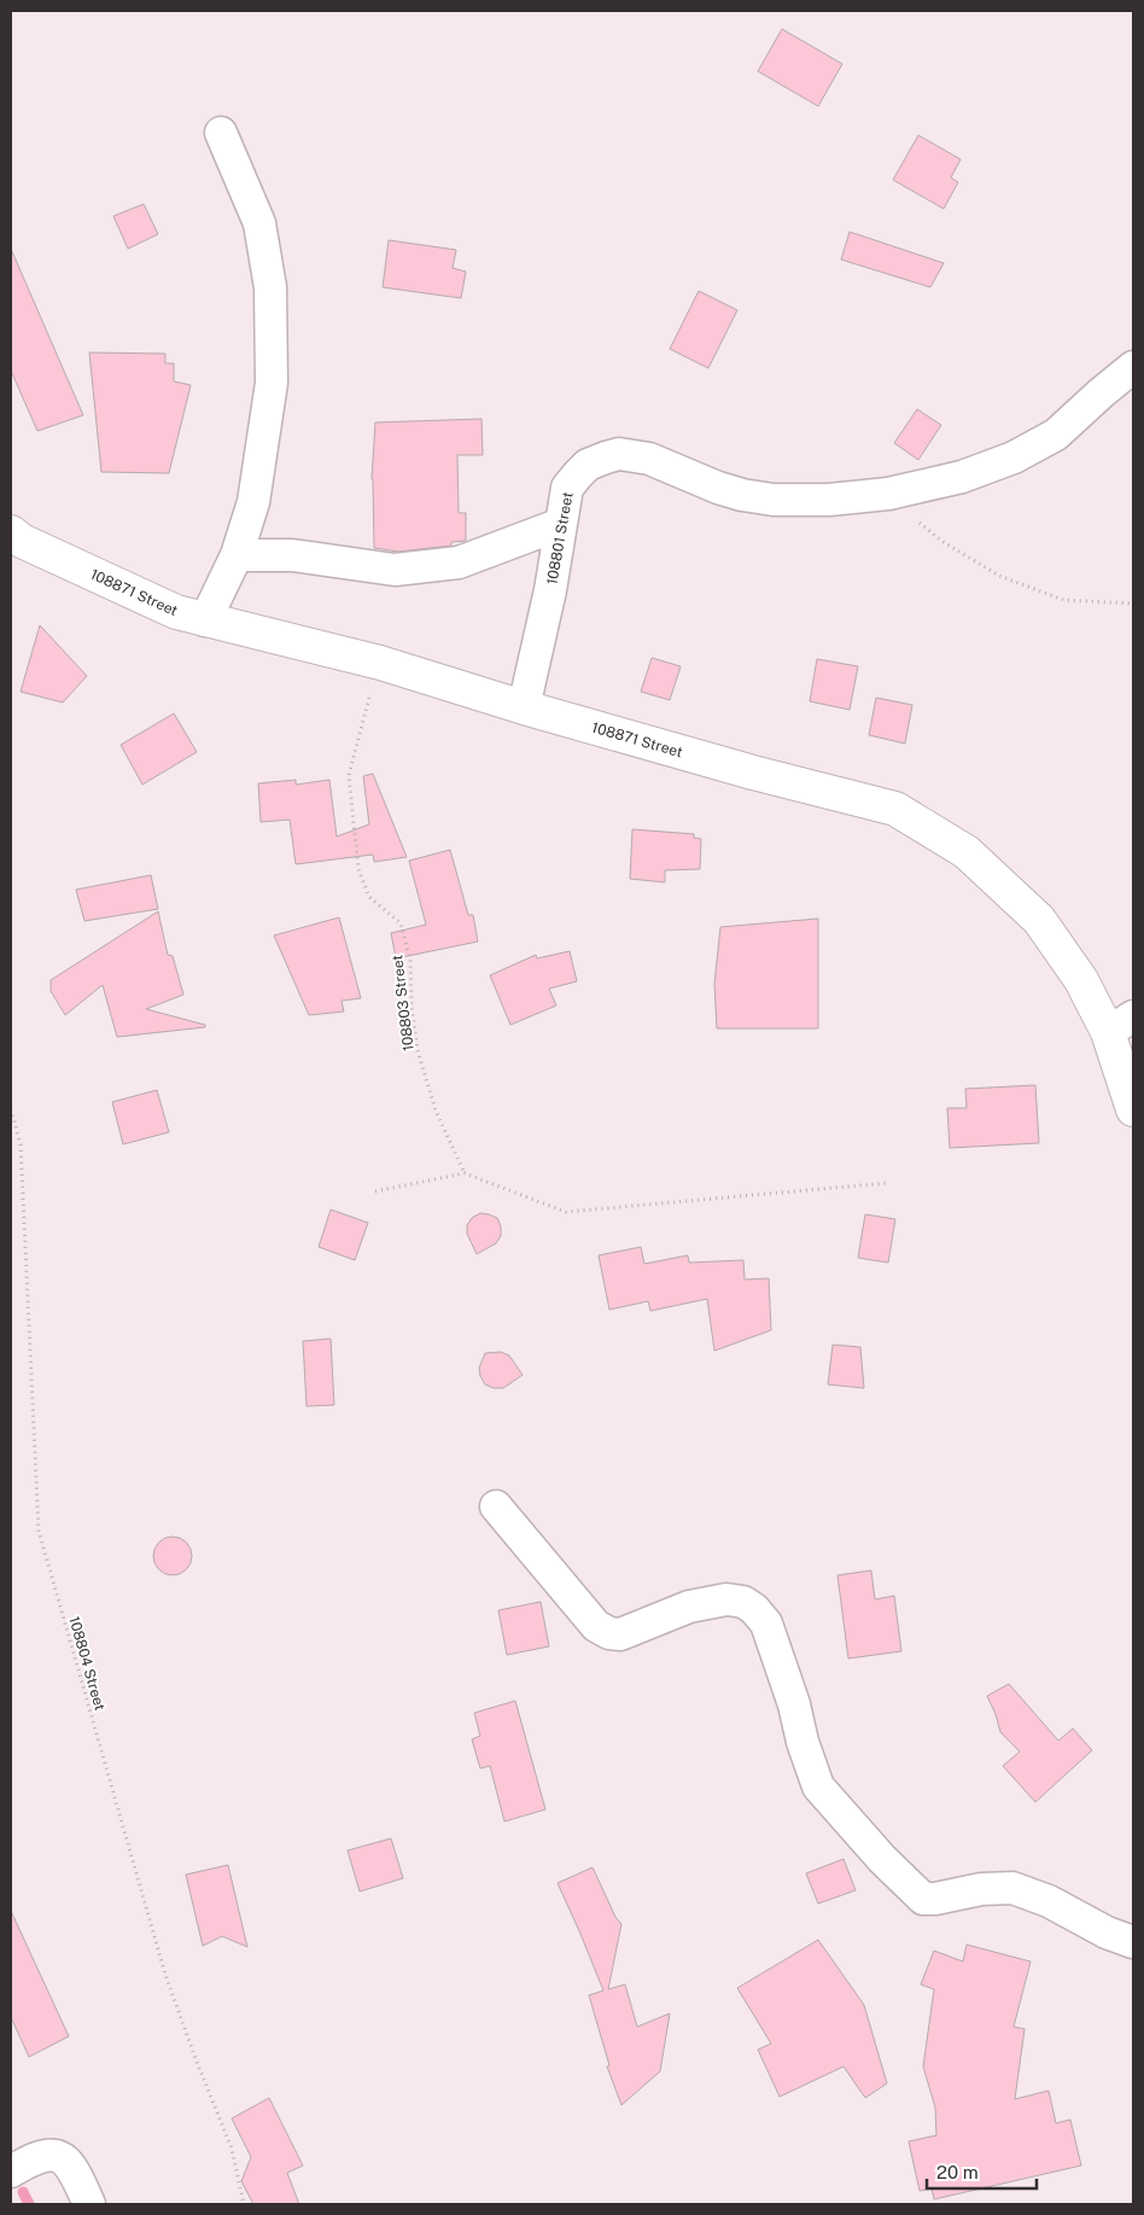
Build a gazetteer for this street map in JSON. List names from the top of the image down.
{
  "streets": {
    "street": ["108801 Street", "108871 Street"],
    "path": ["108803 Street", "108804 Street"]
  },
  "crossings": [
    ["108801 Street", "108871 Street"],
    ["108871 Street", "108803 Street"]
  ],
  "scale_bar": "20 m"
}
